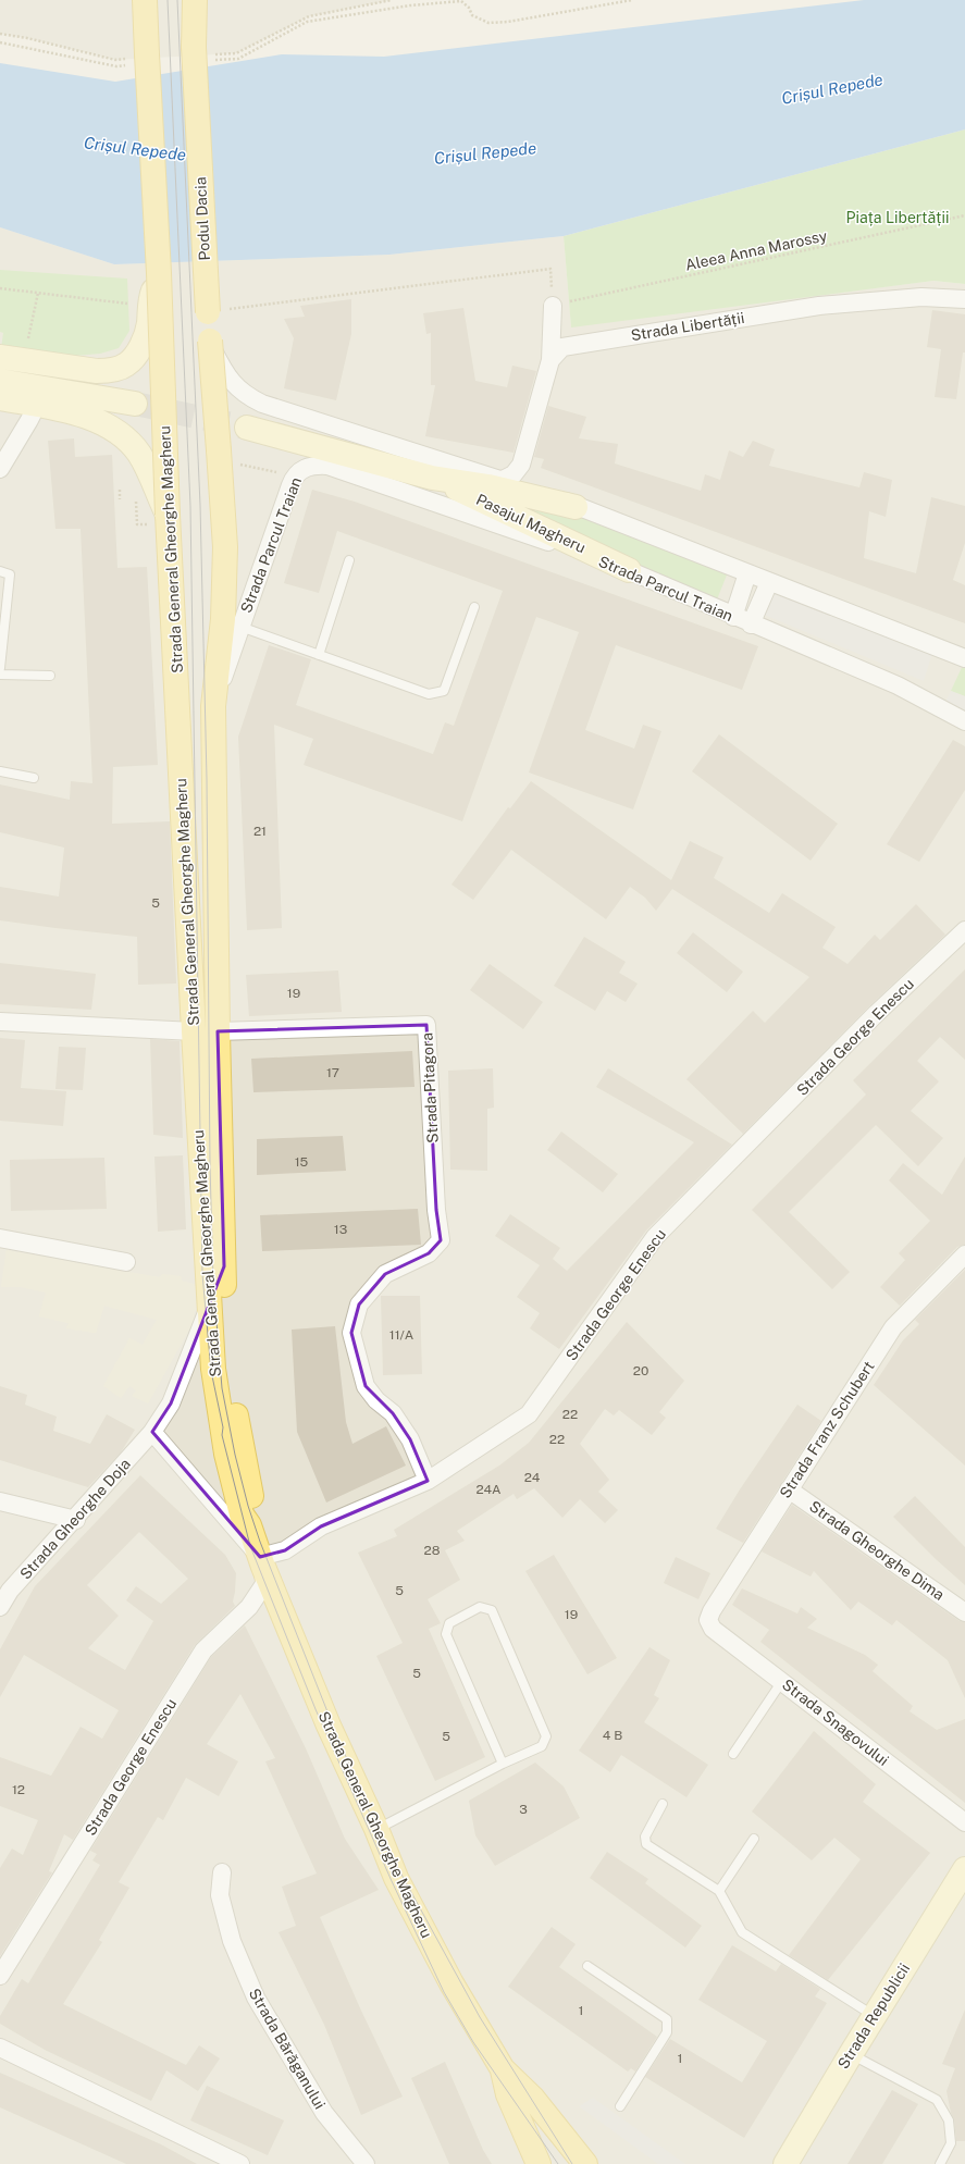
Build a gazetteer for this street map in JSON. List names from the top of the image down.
{
  "streets": {
    "main road": ["Podul Dacia", "Strada General Gheorghe Magheru"],
    "street": [
      "Strada Libertății",
      "Pasajul Magheru",
      "Strada Parcul Traian",
      "Strada George Enescu",
      "Strada Pitagora",
      "Strada Franz Schubert",
      "Strada Gheorghe Doja",
      "Strada Gheorghe Dima",
      "Strada Snagovului",
      "Strada Republicii",
      "Strada Bărăganului"
    ],
    "path": ["Aleea Anna Marossy"]
  },
  "crossings": [
    ["Podul Dacia", "Strada General Gheorghe Magheru"],
    ["Pasajul Magheru", "Strada Parcul Traian"],
    ["Strada Parcul Traian", "Strada General Gheorghe Magheru"],
    ["Strada General Gheorghe Magheru", "Strada George Enescu"],
    ["Strada General Gheorghe Magheru", "Strada Pitagora"],
    ["Strada General Gheorghe Magheru", "Strada Gheorghe Doja"],
    ["Strada George Enescu", "Strada Pitagora"],
    ["Strada Franz Schubert", "Strada Gheorghe Dima"],
    ["Strada Franz Schubert", "Strada Snagovului"]
  ],
  "water": ["Crișul Repede"],
  "parks": ["Piața Libertății"],
  "house_numbers": [
    "21",
    "5",
    "19",
    "17",
    "15",
    "13",
    "11/A",
    "20",
    "22",
    "22",
    "24",
    "24A",
    "28",
    "5",
    "19",
    "5",
    "4 B",
    "5",
    "12",
    "3",
    "1",
    "1"
  ]
}
